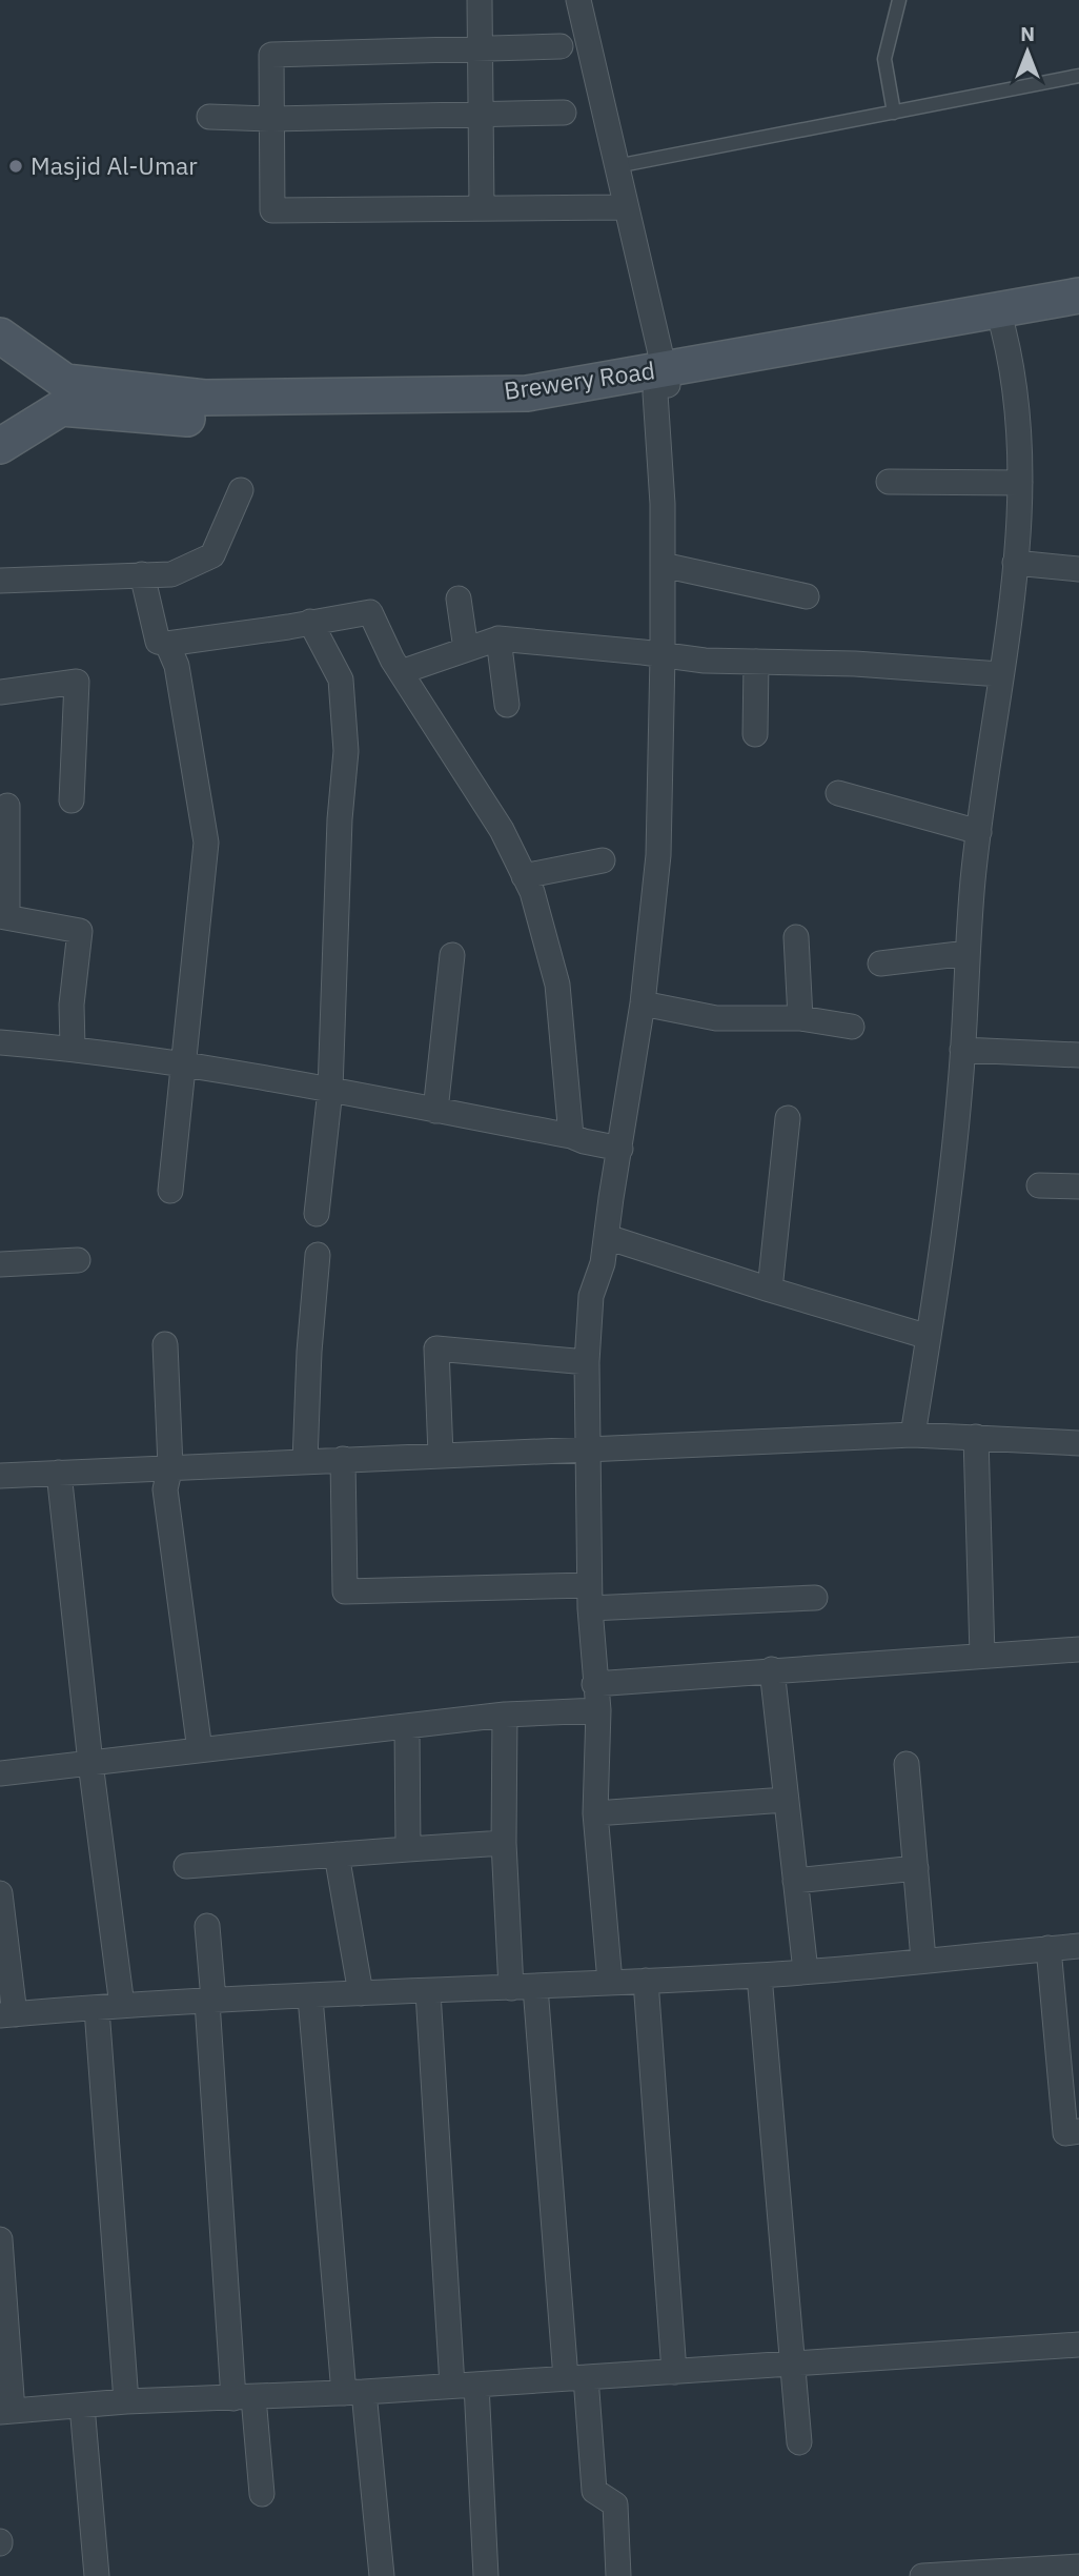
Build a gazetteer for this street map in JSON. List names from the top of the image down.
{
  "streets": {
    "main road": ["Brewery Road"]
  },
  "places": ["Masjid Al-Umar"],
  "north": "top"
}
